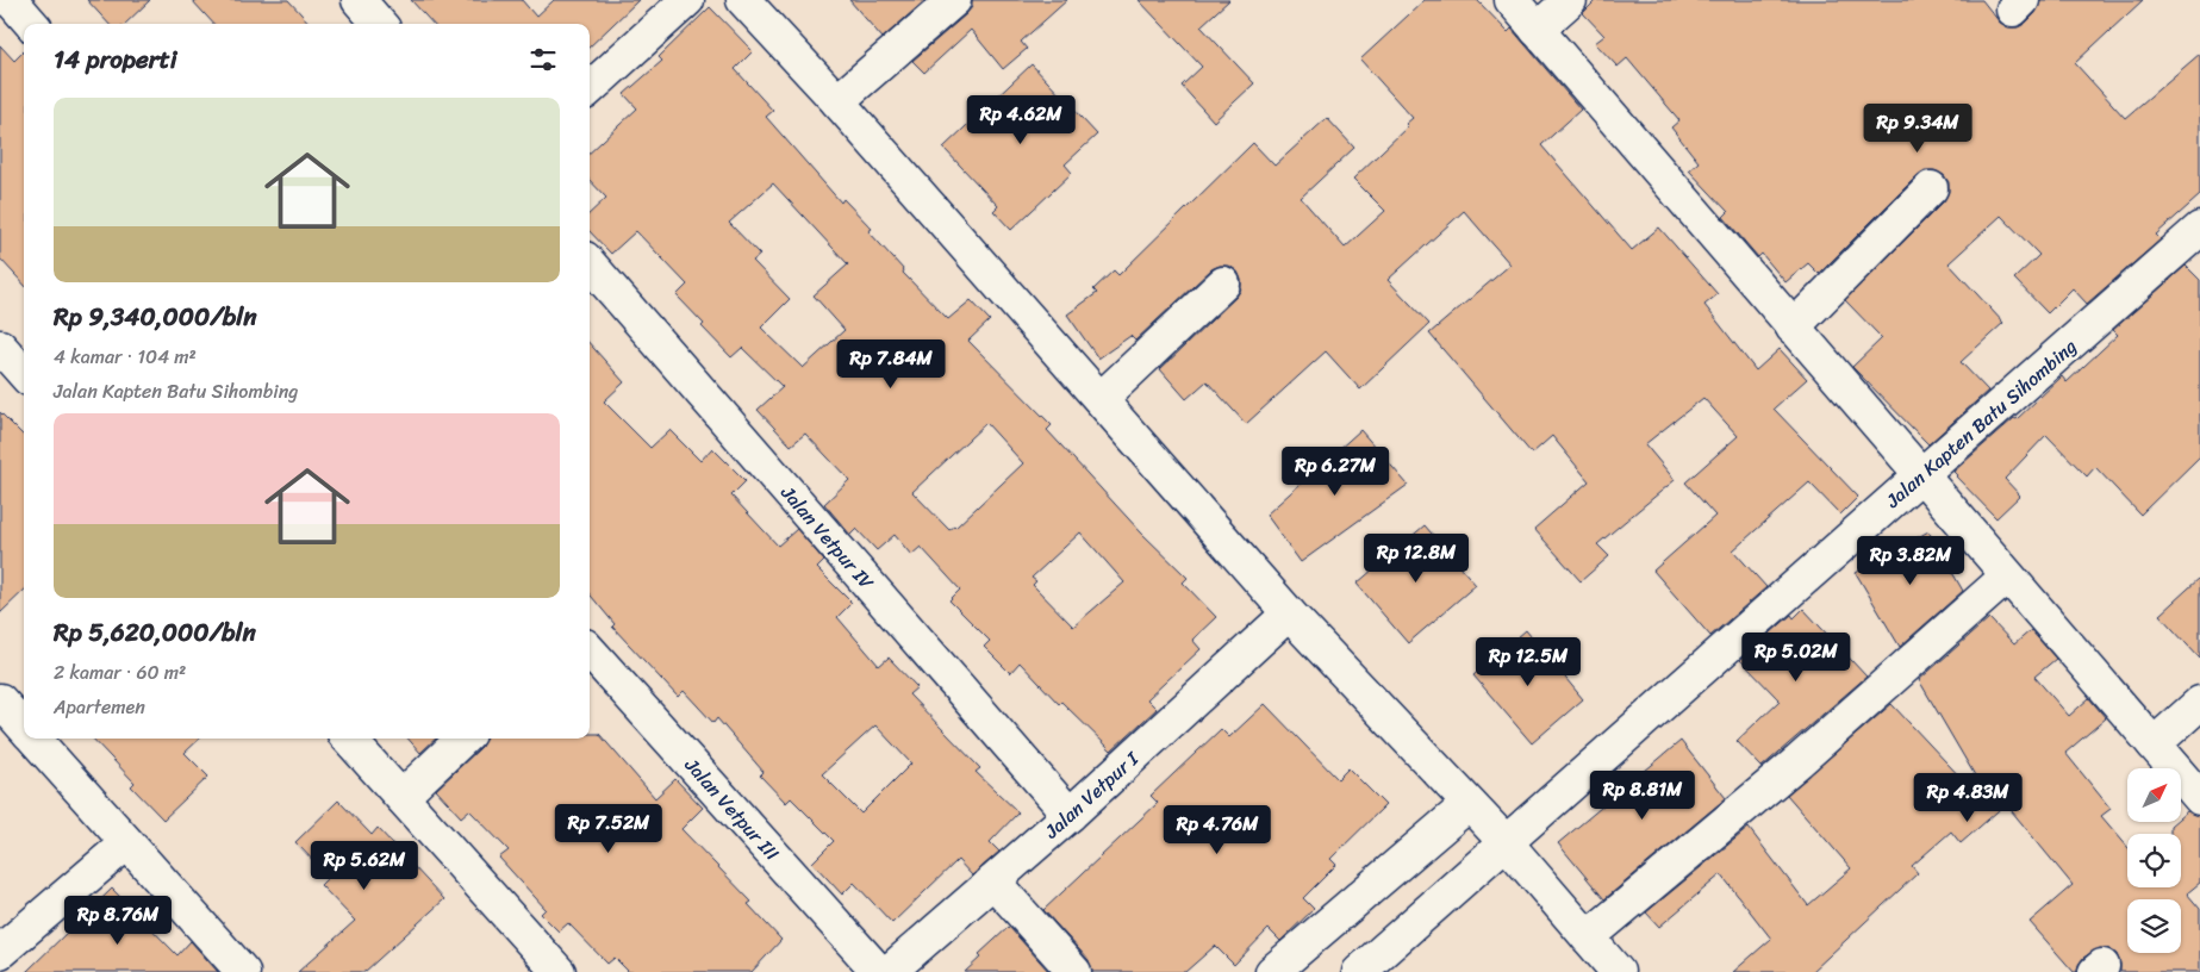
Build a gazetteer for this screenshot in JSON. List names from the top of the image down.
{
  "streets": {
    "street": [
      "Jalan Kapten Batu Sihombing",
      "Jalan Vetpur IV",
      "Jalan Vetpur I",
      "Jalan Vetpur III"
    ]
  },
  "crossings": [
    ["Jalan Vetpur IV", "Jalan Vetpur I"]
  ],
  "north": "top right",
  "page": {
    "heading": "14 properti",
    "price": [
      "Rp 4.62M",
      "Rp 9.34M",
      "Rp 7.84M",
      "Rp 6.27M",
      "Rp 12.8M",
      "Rp 3.82M",
      "Rp 5.02M",
      "Rp 12.5M",
      "Rp 8.81M",
      "Rp 4.83M",
      "Rp 7.52M",
      "Rp 4.76M",
      "Rp 5.62M",
      "Rp 8.76M"
    ],
    "list": [
      {
        "name": "Rp 9,340,000/bln",
        "note": "4 kamar · 104 m² · Jalan Kapten Batu Sihombing"
      },
      {
        "name": "Rp 5,620,000/bln",
        "note": "2 kamar · 60 m² · Apartemen"
      }
    ]
  }
}
